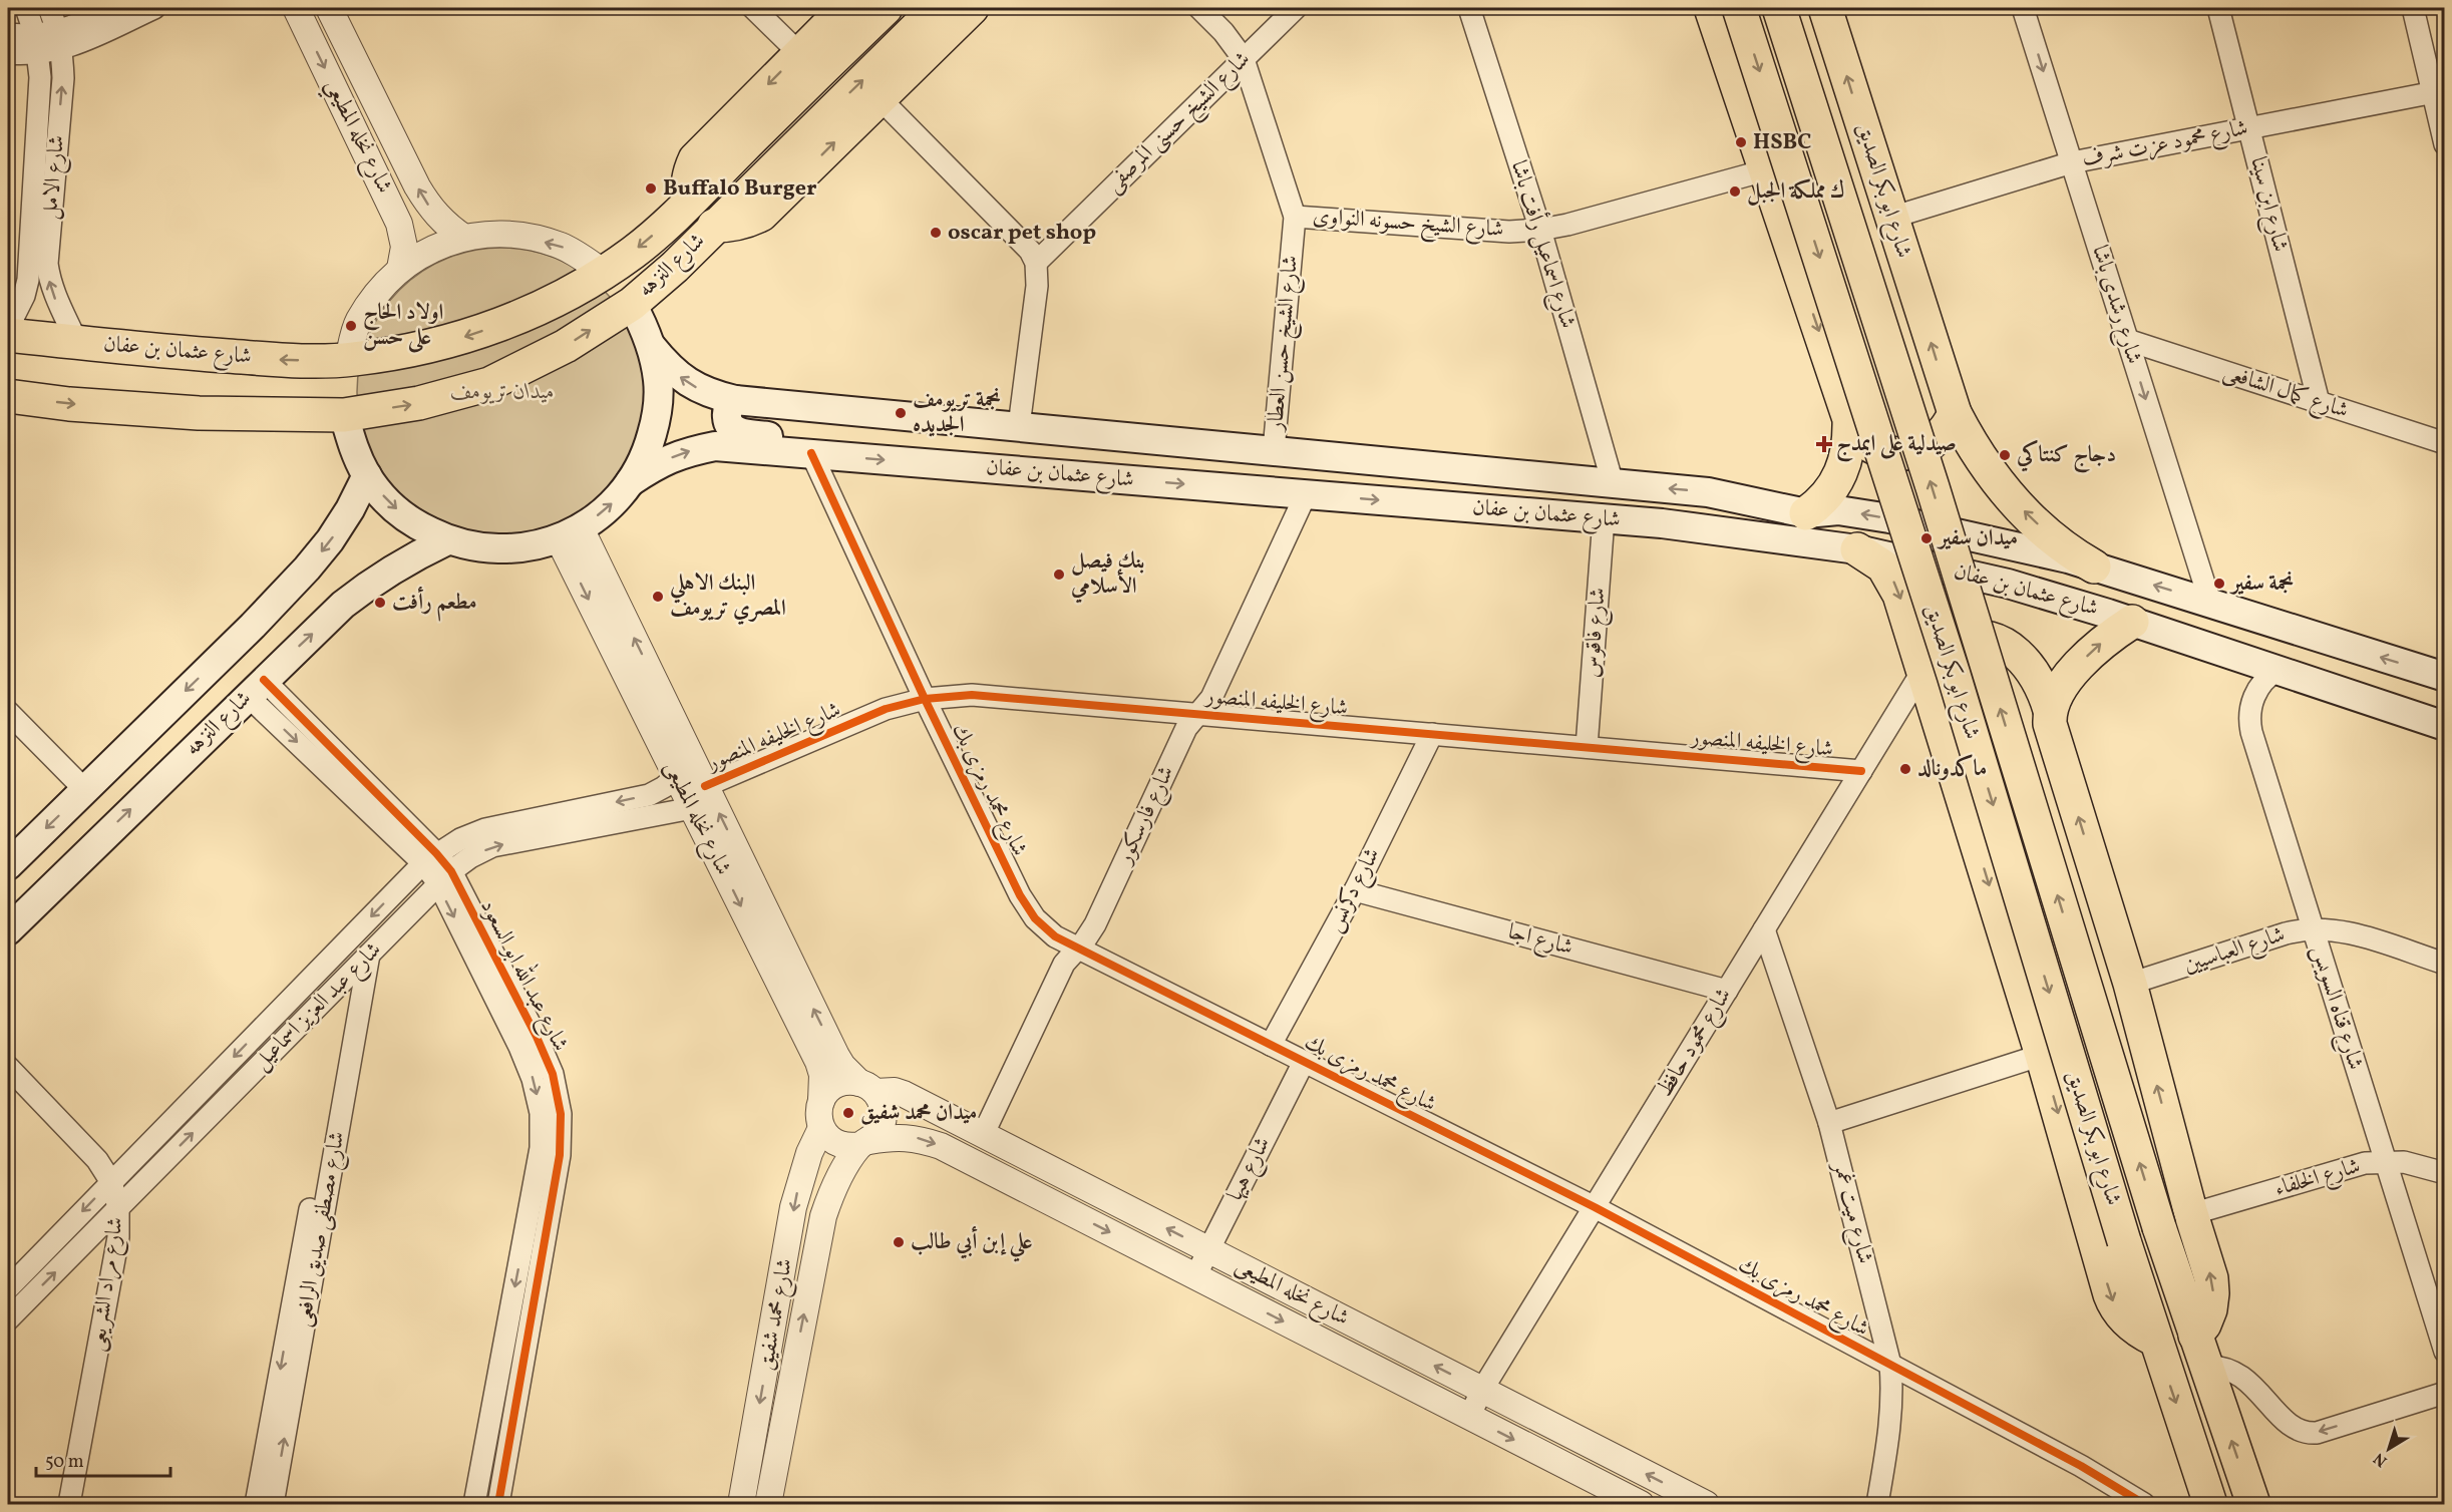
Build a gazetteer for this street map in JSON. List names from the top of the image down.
{
  "streets": {
    "main road": ["شارع ابو بكر الصديق", "شارع النزهه", "شارع عثمان بن عفان"],
    "street": [
      "شارع الشيخ حسنى المرصفى",
      "شارع نخله المطيعي",
      "شارع محمود عزت شرف",
      "شارع الامل",
      "شارع ابن سينا",
      "شارع الشيخ حسونه النواوى",
      "شارع اسماعيل رأفت باشا",
      "شارع رشدى باشا",
      "شارع الشيخ حسن العطار",
      "شارع كمال الشافعى",
      "شارع فاقوس",
      "شارع الخليفه المنصور",
      "شارع محمد رمزى بك",
      "شارع فارسكور",
      "شارع نخله المطيعى",
      "شارع دكرنس",
      "شارع اجا",
      "شارع العباسيين",
      "شارع عبد الله ابو السعود",
      "شارع عبد العزيز اسماعيل",
      "شارع قناه السويس",
      "شارع محمود حافظ",
      "شارع هيها",
      "شارع الخلفاء",
      "شارع ميت غمر",
      "شارع مصطفى صديق الرافعى",
      "شارع مراد الشريعى",
      "شارع محمد شفيق"
    ]
  },
  "crossings": [
    ["شارع الشيخ حسنى المرصفى", "شارع الشيخ حسن العطار"],
    ["شارع محمود عزت شرف", "شارع ابو بكر الصديق"],
    ["شارع محمود عزت شرف", "شارع ابن سينا"],
    ["شارع محمود عزت شرف", "شارع رشدى باشا"],
    ["شارع الامل", "شارع عثمان بن عفان"],
    ["شارع ابو بكر الصديق", "شارع عثمان بن عفان"],
    ["شارع ابو بكر الصديق", "شارع محمود حافظ"],
    ["شارع ابن سينا", "شارع كمال الشافعى"],
    ["شارع الشيخ حسونه النواوى", "شارع اسماعيل رأفت باشا"],
    ["شارع الشيخ حسونه النواوى", "شارع الشيخ حسن العطار"],
    ["شارع اسماعيل رأفت باشا", "شارع عثمان بن عفان"],
    ["شارع النزهه", "شارع عثمان بن عفان"],
    ["شارع النزهه", "شارع عبد الله ابو السعود"],
    ["شارع رشدى باشا", "شارع عثمان بن عفان"],
    ["شارع رشدى باشا", "شارع كمال الشافعى"],
    ["شارع الشيخ حسن العطار", "شارع عثمان بن عفان"],
    ["شارع عثمان بن عفان", "شارع فاقوس"],
    ["شارع عثمان بن عفان", "شارع محمد رمزى بك"],
    ["شارع عثمان بن عفان", "شارع فارسكور"],
    ["شارع عثمان بن عفان", "شارع قناه السويس"],
    ["شارع فاقوس", "شارع الخليفه المنصور"],
    ["شارع الخليفه المنصور", "شارع محمد رمزى بك"],
    ["شارع الخليفه المنصور", "شارع فارسكور"],
    ["شارع الخليفه المنصور", "شارع نخله المطيعى"],
    ["شارع الخليفه المنصور", "شارع دكرنس"],
    ["شارع الخليفه المنصور", "شارع محمود حافظ"],
    ["شارع محمد رمزى بك", "شارع فارسكور"],
    ["شارع محمد رمزى بك", "شارع دكرنس"],
    ["شارع محمد رمزى بك", "شارع محمود حافظ"],
    ["شارع محمد رمزى بك", "شارع هيها"],
    ["شارع محمد رمزى بك", "شارع ميت غمر"],
    ["شارع فارسكور", "شارع نخله المطيعى"],
    ["شارع نخله المطيعى", "شارع عبد العزيز اسماعيل"],
    ["شارع نخله المطيعى", "شارع محمود حافظ"],
    ["شارع نخله المطيعى", "شارع هيها"],
    ["شارع نخله المطيعى", "شارع محمد شفيق"],
    ["شارع دكرنس", "شارع اجا"],
    ["شارع اجا", "شارع محمود حافظ"],
    ["شارع العباسيين", "شارع قناه السويس"],
    ["شارع عبد الله ابو السعود", "شارع عبد العزيز اسماعيل"],
    ["شارع عبد العزيز اسماعيل", "شارع مصطفى صديق الرافعى"],
    ["شارع عبد العزيز اسماعيل", "شارع مراد الشريعى"],
    ["شارع قناه السويس", "شارع الخلفاء"],
    ["شارع محمود حافظ", "شارع ميت غمر"]
  ],
  "one_way": ["شارع رشدى باشا"],
  "parks": ["ميدان تريومف"],
  "places": {
    "other": [
      "HSBC",
      "Buffalo Burger",
      "ك مملكة الجبل",
      "oscar pet shop",
      "اولاد الحاج على حسن",
      "نجمة تريومف الجديده",
      "دجاج كنتاكي",
      "ميدان سفير",
      "بنك فيصل الأسلامي",
      "نجمة سفير",
      "البنك الاهلي المصري تريومف",
      "مطعم رأفت",
      "ماكدونالد",
      "ميدان محمد شفيق",
      "علي إبن أبي طالب"
    ],
    "health": ["صيدلية على ايمدج"]
  },
  "scale_bar": "50 m",
  "north": "bottom left"
}
